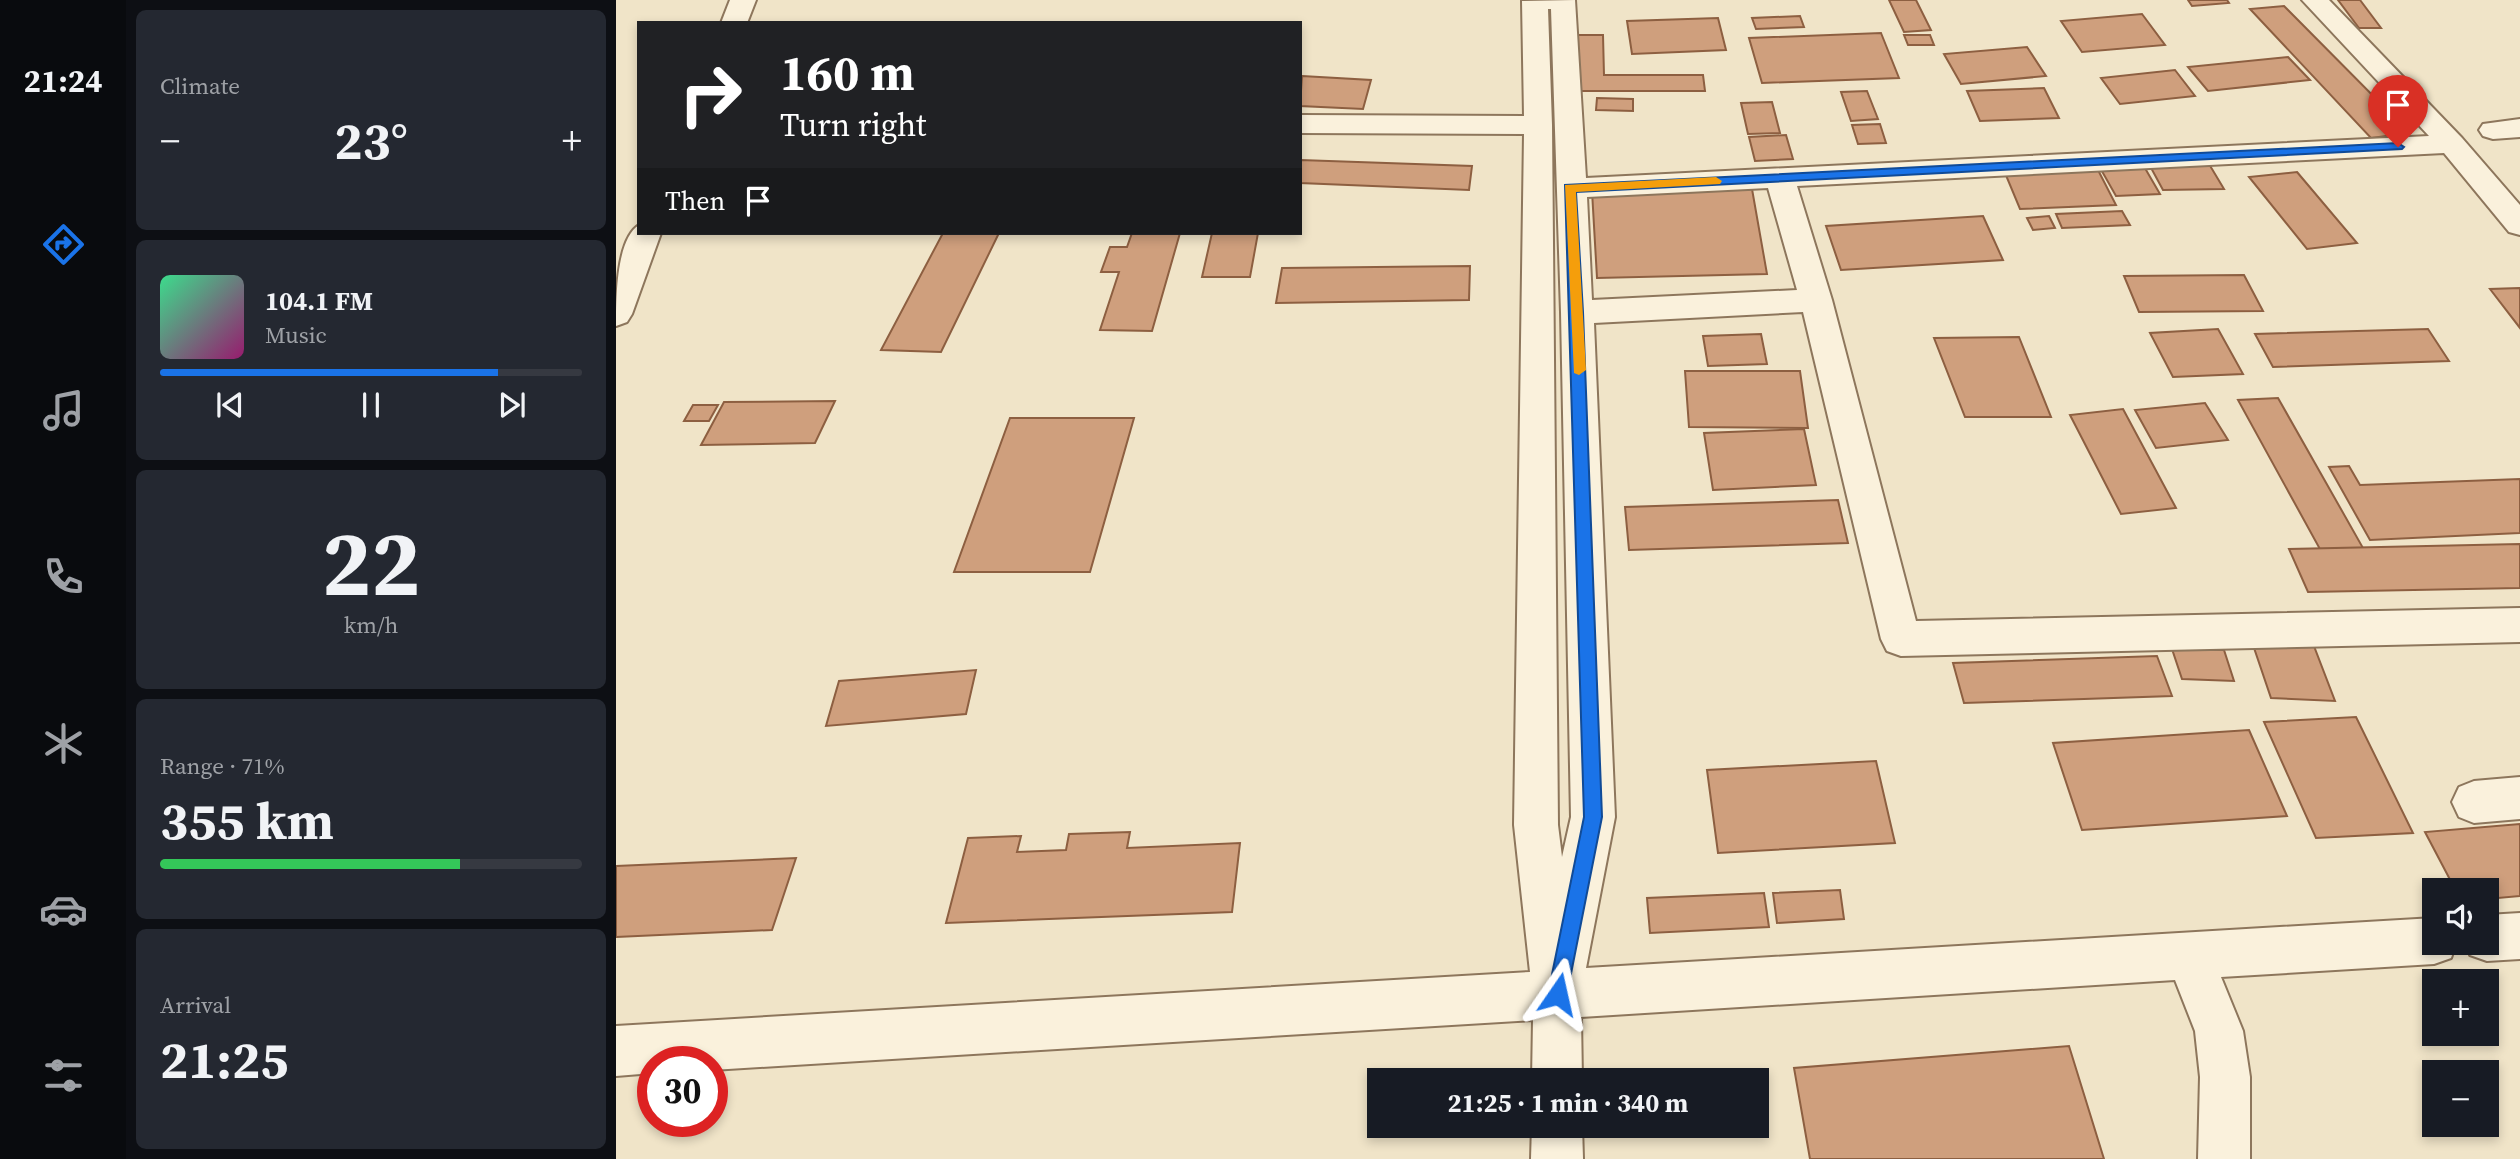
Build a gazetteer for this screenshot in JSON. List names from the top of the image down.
{
  "page": {
    "tabs": "21:24",
    "tile": [
      "Climate",
      ["22", "km/h"],
      ["Range · 71%", "355 km"],
      ["Arrival", "21:25"]
    ],
    "turn": ["160 m", "Turn right"],
    "heat": ["−", "23°", "+"],
    "then": "Then",
    "song": ["104.1 FM", "Music"],
    "map_buttons": ["+", "−"],
    "limit": "30",
    "trip": "21:25 · 1 min · 340 m"
  }
}
